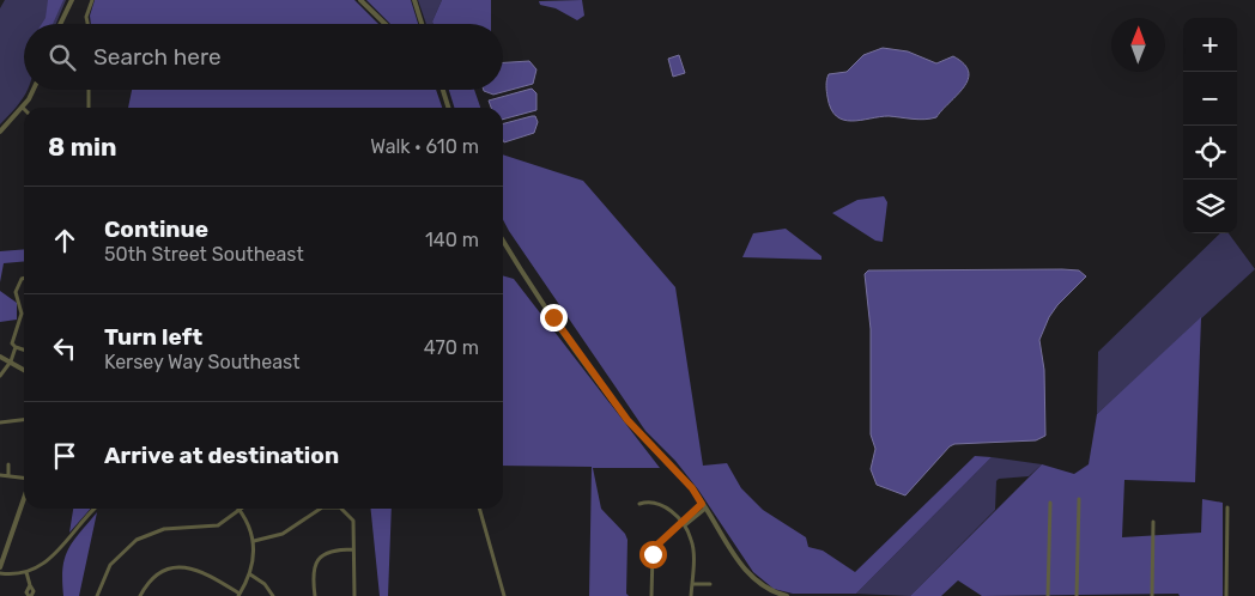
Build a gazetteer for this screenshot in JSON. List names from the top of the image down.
{
  "north": "top",
  "page": {
    "map_buttons": ["+", "−"],
    "search": "Search here",
    "heading": ["8 min", "Walk · 610 m"],
    "list": [
      ["Continue", "50th Street Southeast", "140 m"],
      ["Turn left", "Kersey Way Southeast", "470 m"],
      "Arrive at destination"
    ]
  }
}
